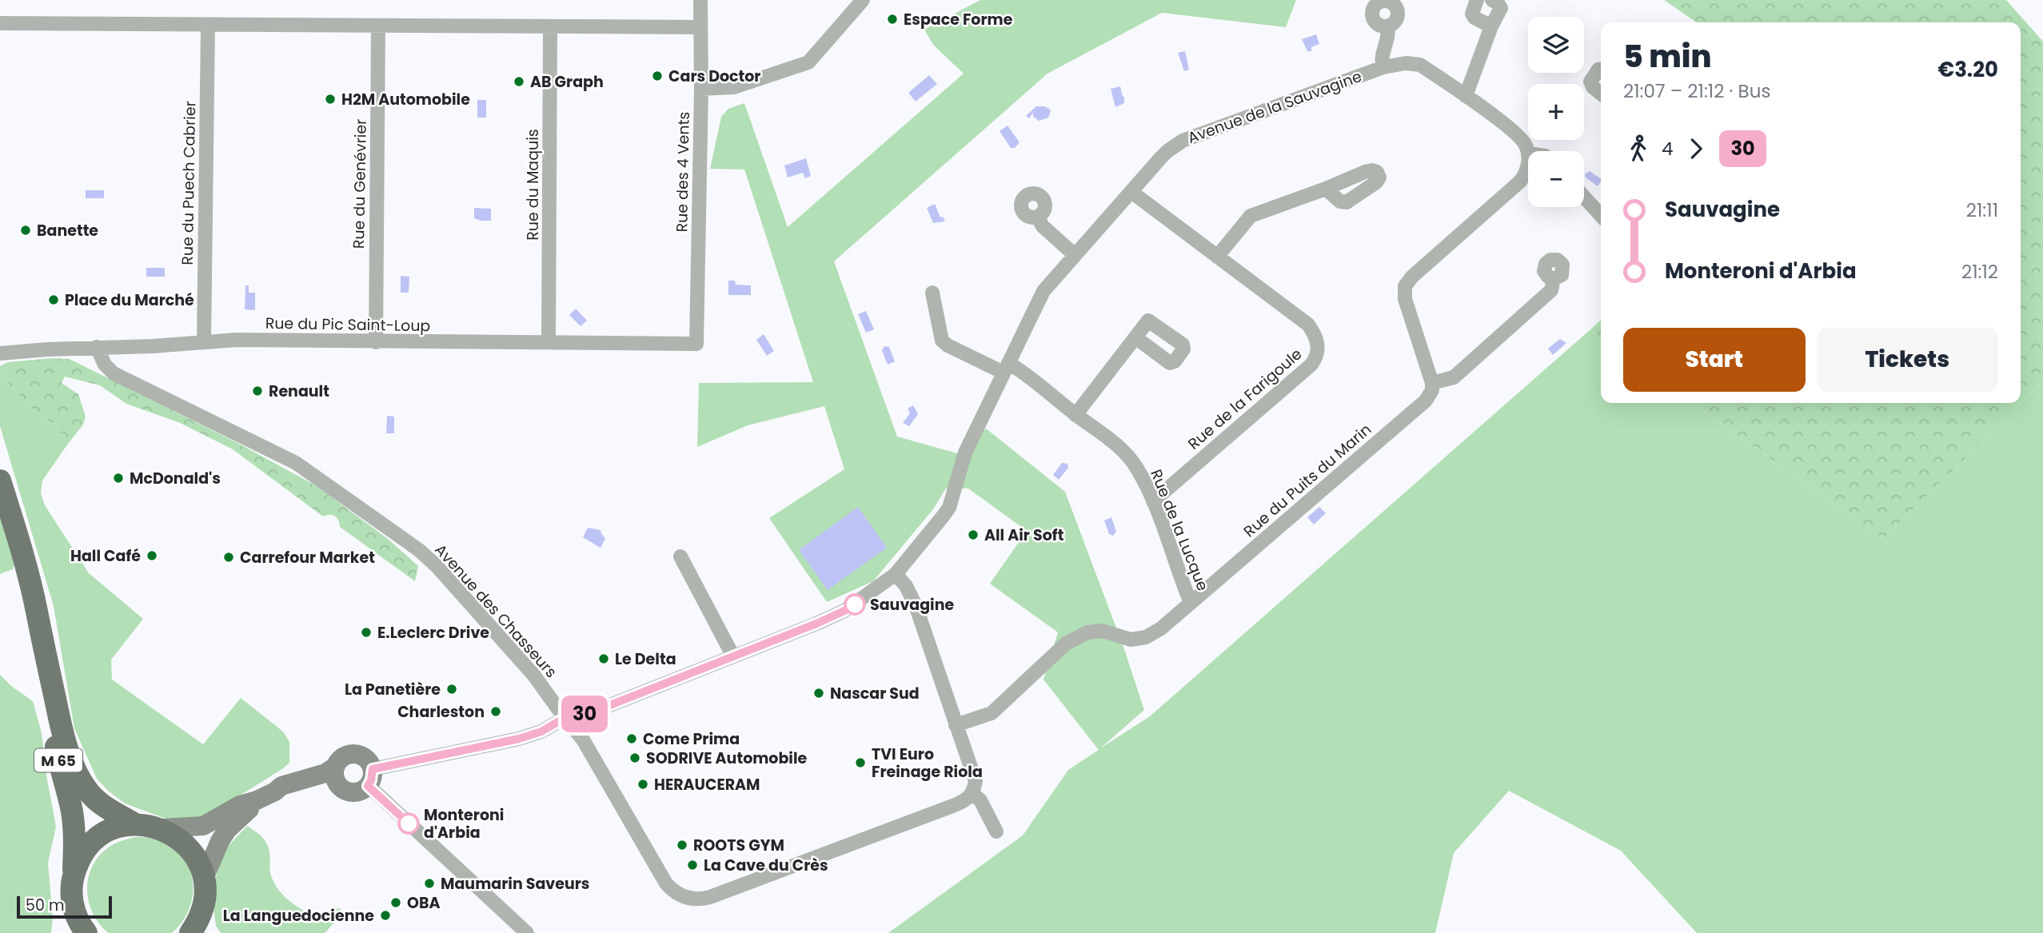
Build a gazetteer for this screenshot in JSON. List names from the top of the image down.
{
  "streets": {
    "main road": ["M 65"],
    "street": [
      "Avenue de la Sauvagine",
      "Rue des 4 Vents",
      "Rue du Puech Cabrier",
      "Rue du Genévrier",
      "Rue du Maquis",
      "Rue du Pic Saint-Loup",
      "Rue de la Farigoule",
      "Rue du Puits du Marin",
      "Rue de la Lucque",
      "Avenue des Chasseurs"
    ]
  },
  "crossings": [
    ["Avenue de la Sauvagine", "Rue de la Farigoule"],
    ["Avenue de la Sauvagine", "Rue de la Lucque"],
    ["Avenue de la Sauvagine", "Avenue des Chasseurs"],
    ["Rue des 4 Vents", "Rue du Pic Saint-Loup"],
    ["Rue du Puech Cabrier", "Rue du Pic Saint-Loup"],
    ["Rue du Genévrier", "Rue du Pic Saint-Loup"],
    ["Rue du Maquis", "Rue du Pic Saint-Loup"],
    ["Rue du Pic Saint-Loup", "Avenue des Chasseurs"],
    ["Rue de la Farigoule", "Rue de la Lucque"],
    ["Rue du Puits du Marin", "Rue de la Lucque"]
  ],
  "places": [
    "Espace Forme",
    "Cars Doctor",
    "AB Graph",
    "H2M Automobile",
    "Banette",
    "Place du Marché",
    "Renault",
    "McDonald's",
    "All Air Soft",
    "Hall Café",
    "Carrefour Market",
    "Sauvagine",
    "E.Leclerc Drive",
    "Le Delta",
    "La Panetière",
    "Nascar Sud",
    "Charleston",
    "Come Prima",
    "SODRIVE Automobile",
    "TVI Euro Freinage Riola",
    "HERAUCERAM",
    "Monteroni d'Arbia",
    "ROOTS GYM",
    "La Cave du Crès",
    "Maumarin Saveurs",
    "OBA",
    "La Languedocienne"
  ],
  "lines": ["bus line 30"],
  "scale_bar": "50 m",
  "page": {
    "on_map": "30",
    "map_buttons": ["+", "−"],
    "heading": ["5 min", "21:07 – 21:12 · Bus", "€3.20"],
    "legs": ["4", "30"],
    "list": [
      {
        "name": "Sauvagine",
        "value": "21:11"
      },
      {
        "name": "Monteroni d'Arbia",
        "value": "21:12"
      }
    ],
    "buttons": ["Start", "Tickets"],
    "scale": "50 m"
  }
}
